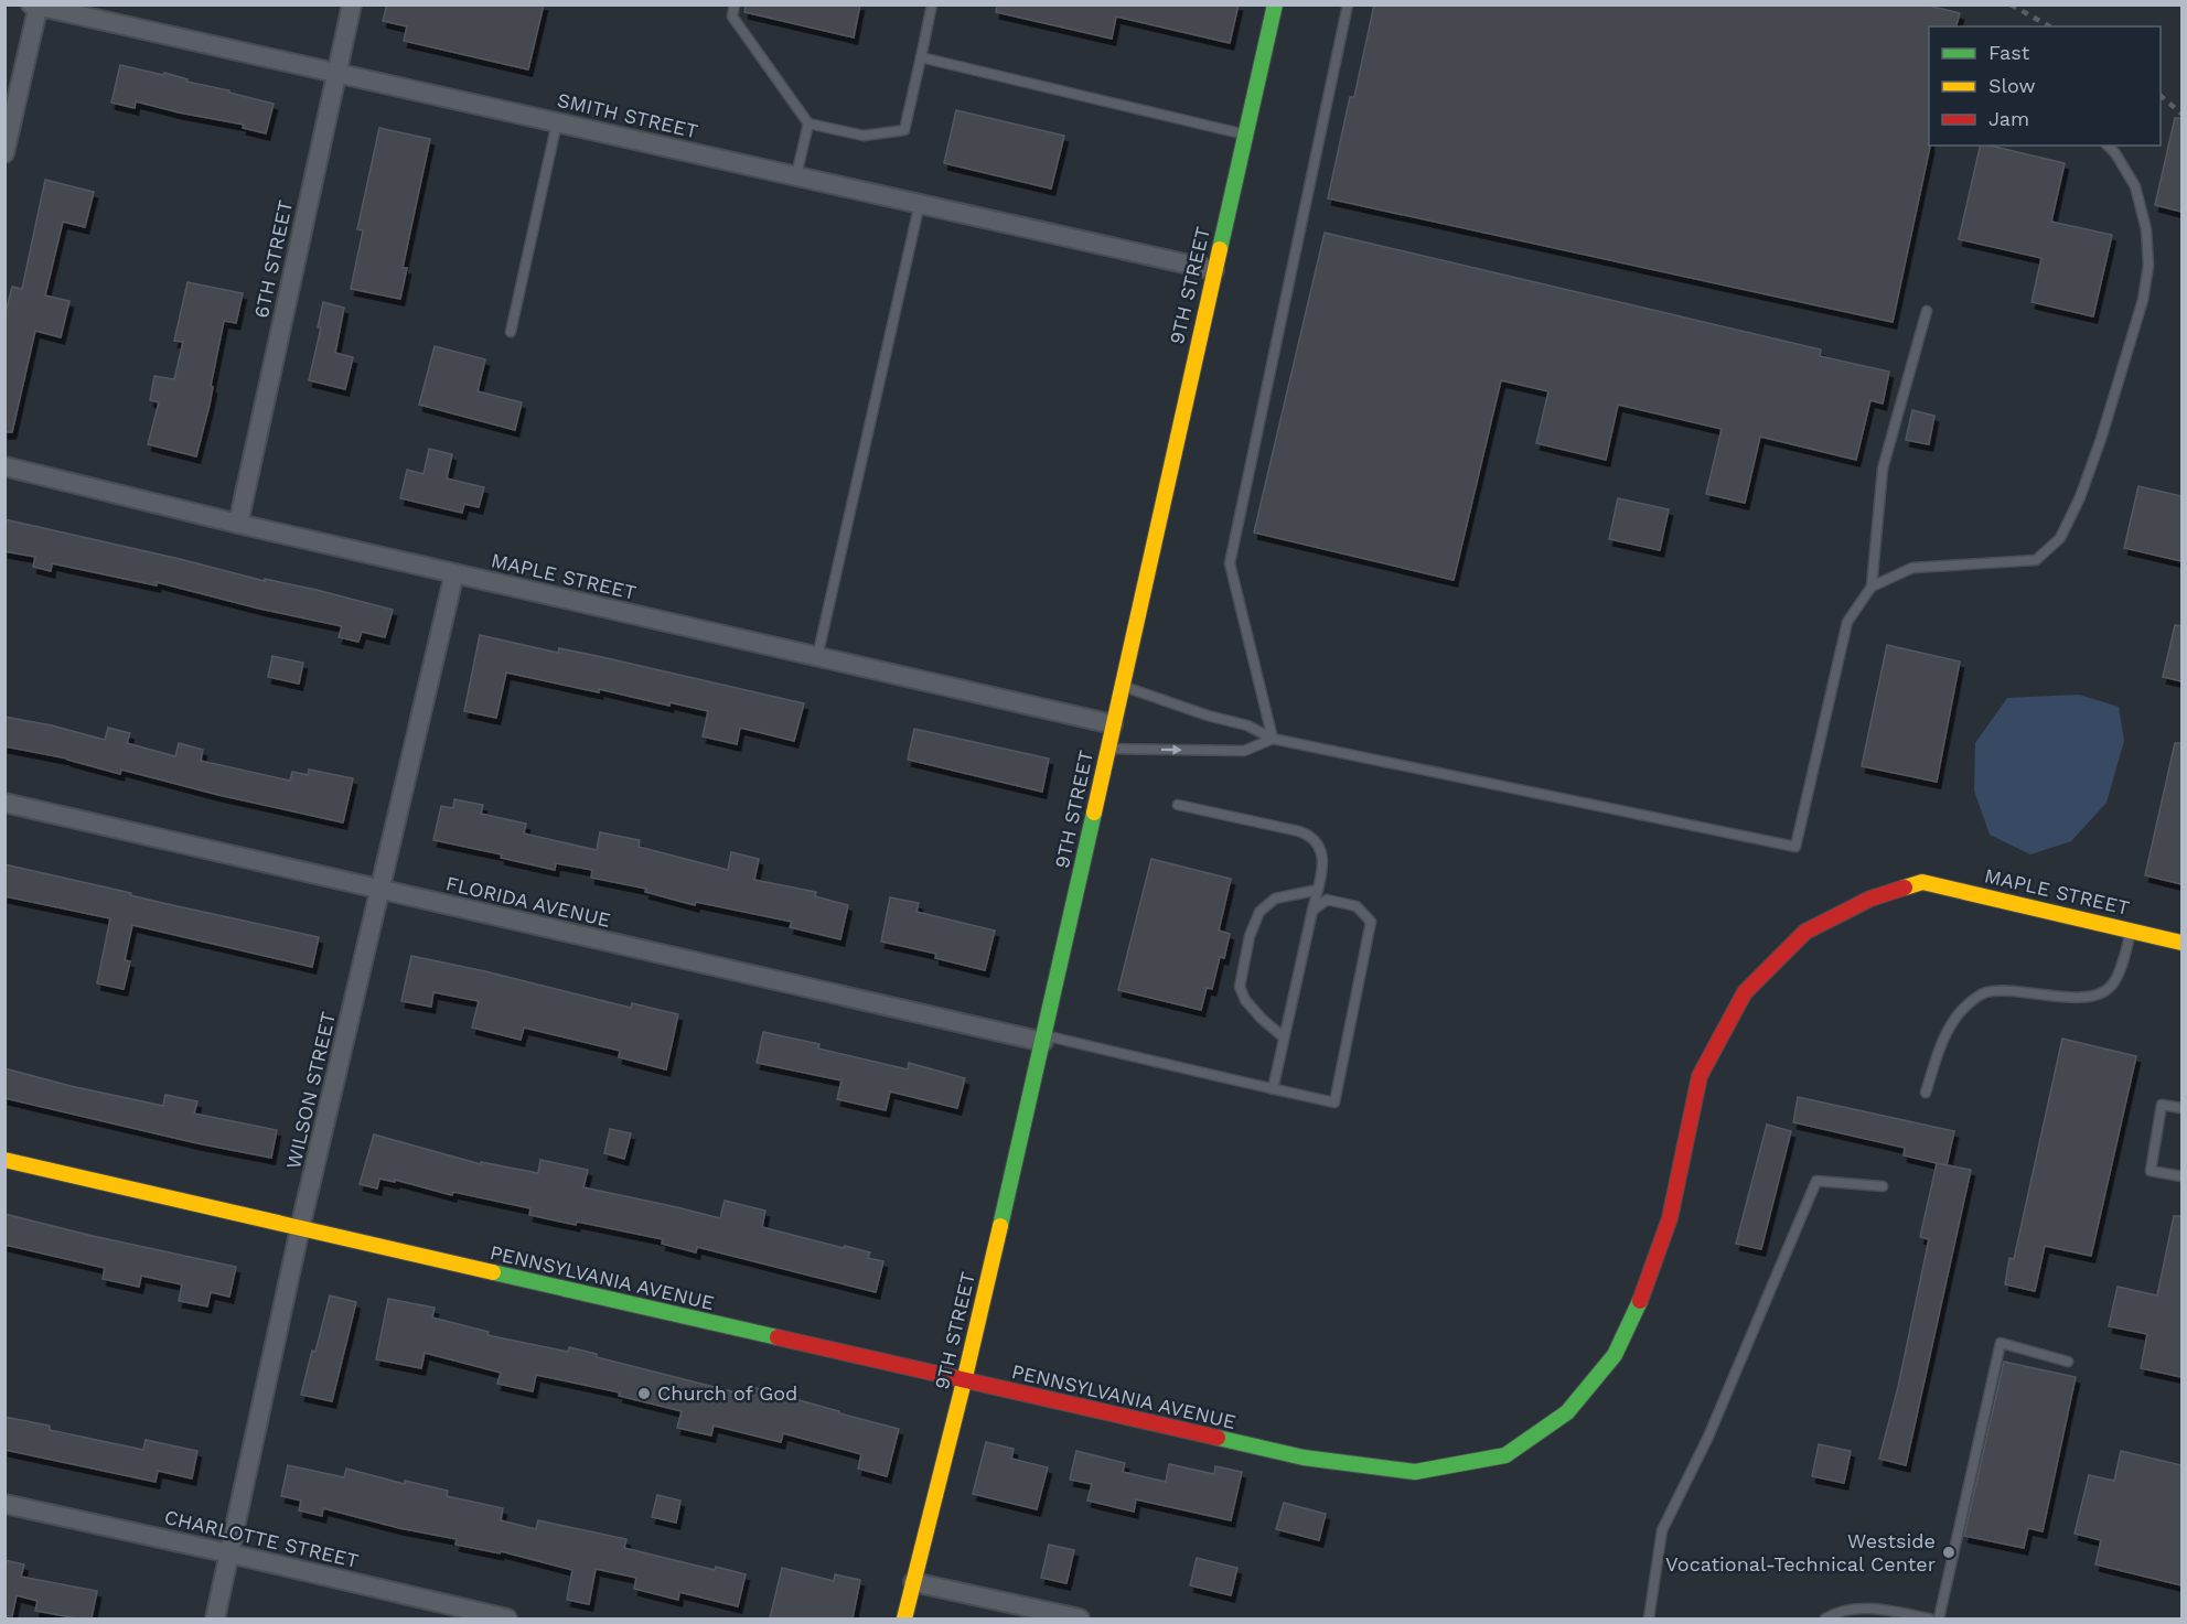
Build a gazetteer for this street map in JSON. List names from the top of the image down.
{
  "streets": {
    "street": [
      "SMITH STREET",
      "6TH STREET",
      "9TH STREET",
      "MAPLE STREET",
      "FLORIDA AVENUE",
      "WILSON STREET",
      "PENNSYLVANIA AVENUE",
      "CHARLOTTE STREET"
    ]
  },
  "crossings": [
    ["SMITH STREET", "6TH STREET"],
    ["SMITH STREET", "9TH STREET"],
    ["6TH STREET", "MAPLE STREET"],
    ["9TH STREET", "MAPLE STREET"],
    ["9TH STREET", "FLORIDA AVENUE"],
    ["9TH STREET", "PENNSYLVANIA AVENUE"],
    ["MAPLE STREET", "WILSON STREET"],
    ["MAPLE STREET", "PENNSYLVANIA AVENUE"],
    ["FLORIDA AVENUE", "WILSON STREET"],
    ["WILSON STREET", "PENNSYLVANIA AVENUE"],
    ["WILSON STREET", "CHARLOTTE STREET"]
  ],
  "places": ["Church of God", "Westside Vocational-Technical Center"],
  "legend": ["Fast", "Slow", "Jam"]
}
